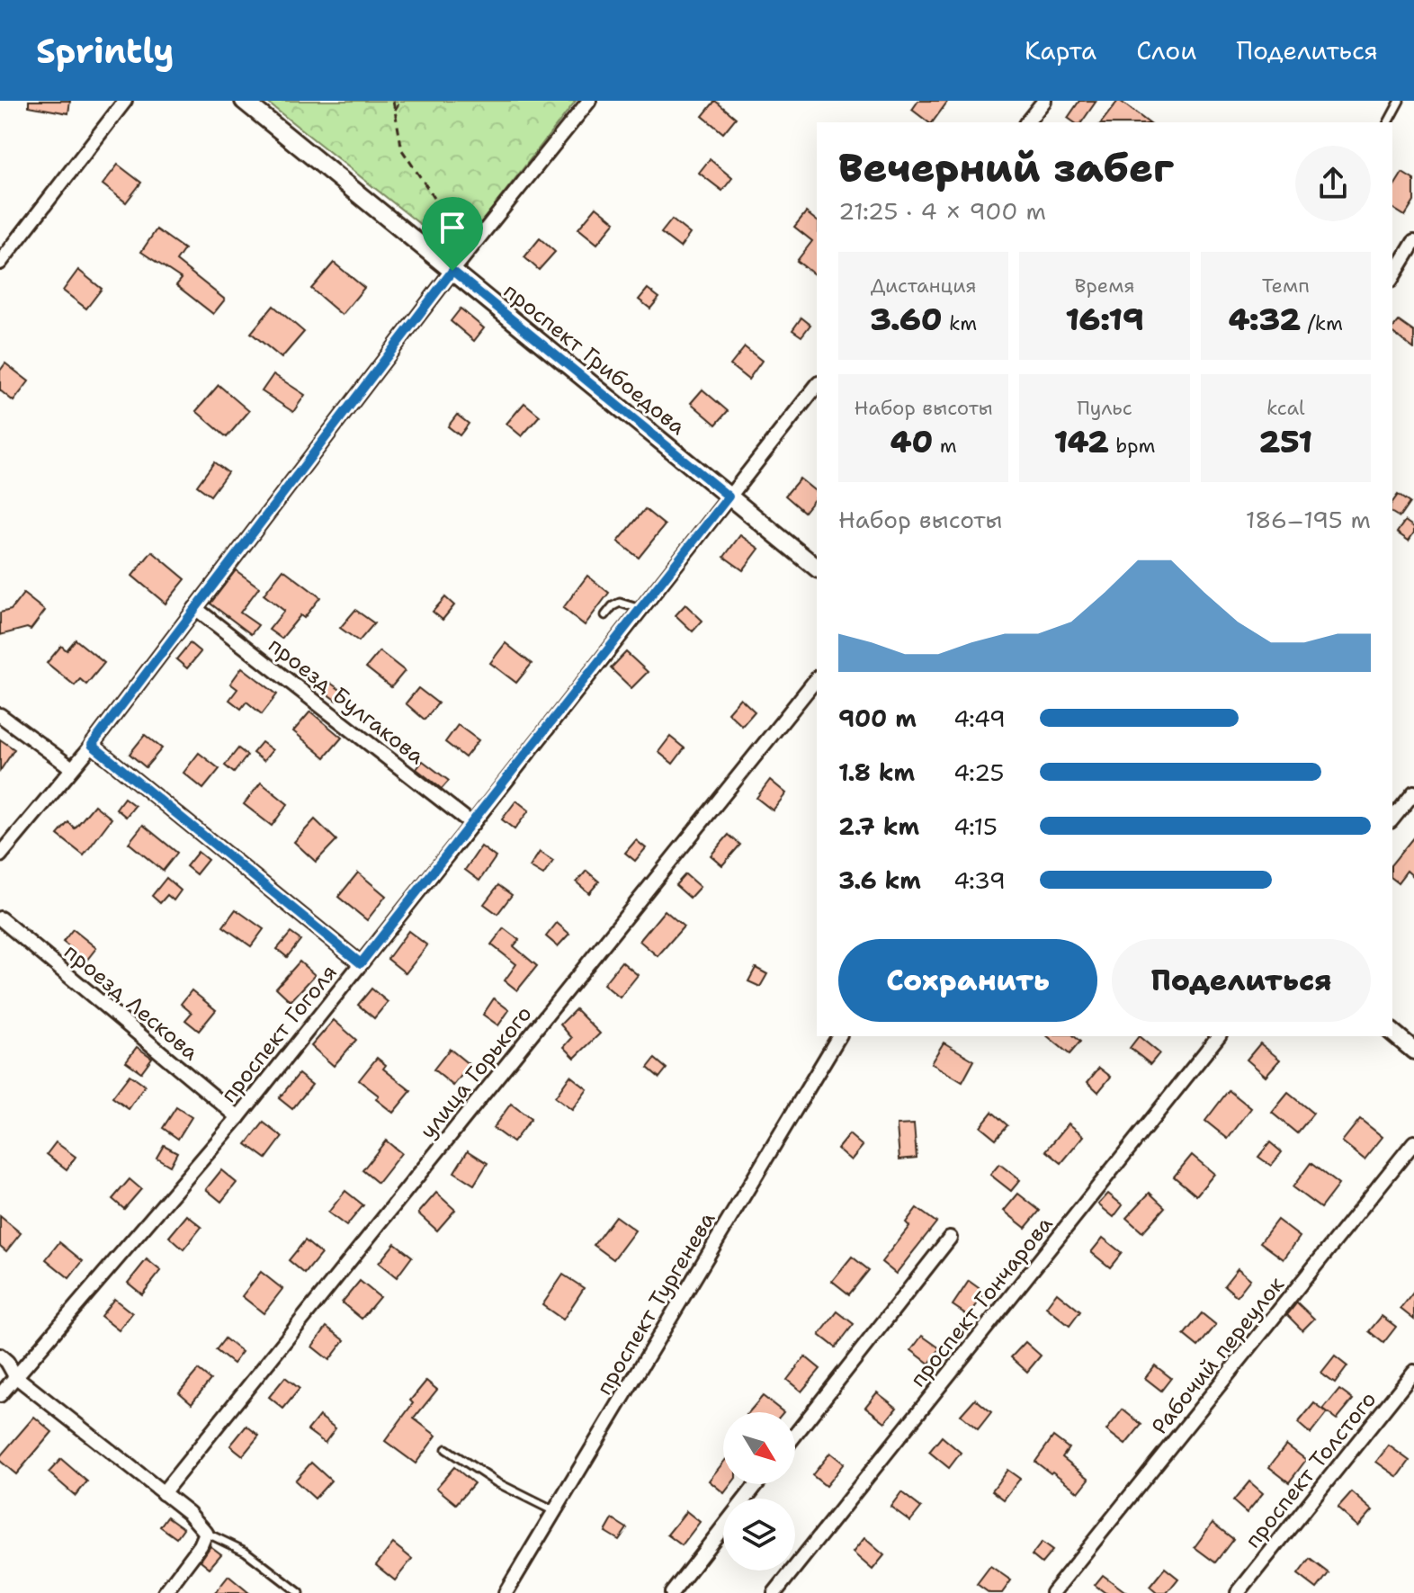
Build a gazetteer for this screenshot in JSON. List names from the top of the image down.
{
  "streets": {
    "street": [
      "проспект Грибоедова",
      "проезд Булгакова",
      "проезд Лескова",
      "проспект Гоголя",
      "улица Горького",
      "проспект Гончарова",
      "проспект Тургенева",
      "Рабочий переулок",
      "проспект Толстого"
    ]
  },
  "crossings": [
    ["проспект Грибоедова", "проспект Гоголя"],
    ["проезд Булгакова", "проспект Гоголя"],
    ["проезд Лескова", "проспект Гоголя"]
  ],
  "north": "bottom right",
  "page": {
    "header": "Sprintly",
    "nav": ["Карта", "Слои", "Поделиться"],
    "heading": ["Вечерний забег", "21:25 · 4 × 900 m"],
    "stats": [
      ["Дистанция", "3.60 km"],
      ["Время", "16:19"],
      ["Темп", "4:32 /km"],
      ["Набор высоты", "40 m"],
      ["Пульс", "142 bpm"],
      ["kcal", "251"]
    ],
    "chart": ["Набор высоты", "186–195 m"],
    "list": [
      {
        "name": "900 m",
        "note": "4:49"
      },
      {
        "name": "1.8 km",
        "note": "4:25"
      },
      {
        "name": "2.7 km",
        "note": "4:15"
      },
      {
        "name": "3.6 km",
        "note": "4:39"
      }
    ],
    "buttons": ["Сохранить", "Поделиться"]
  }
}
